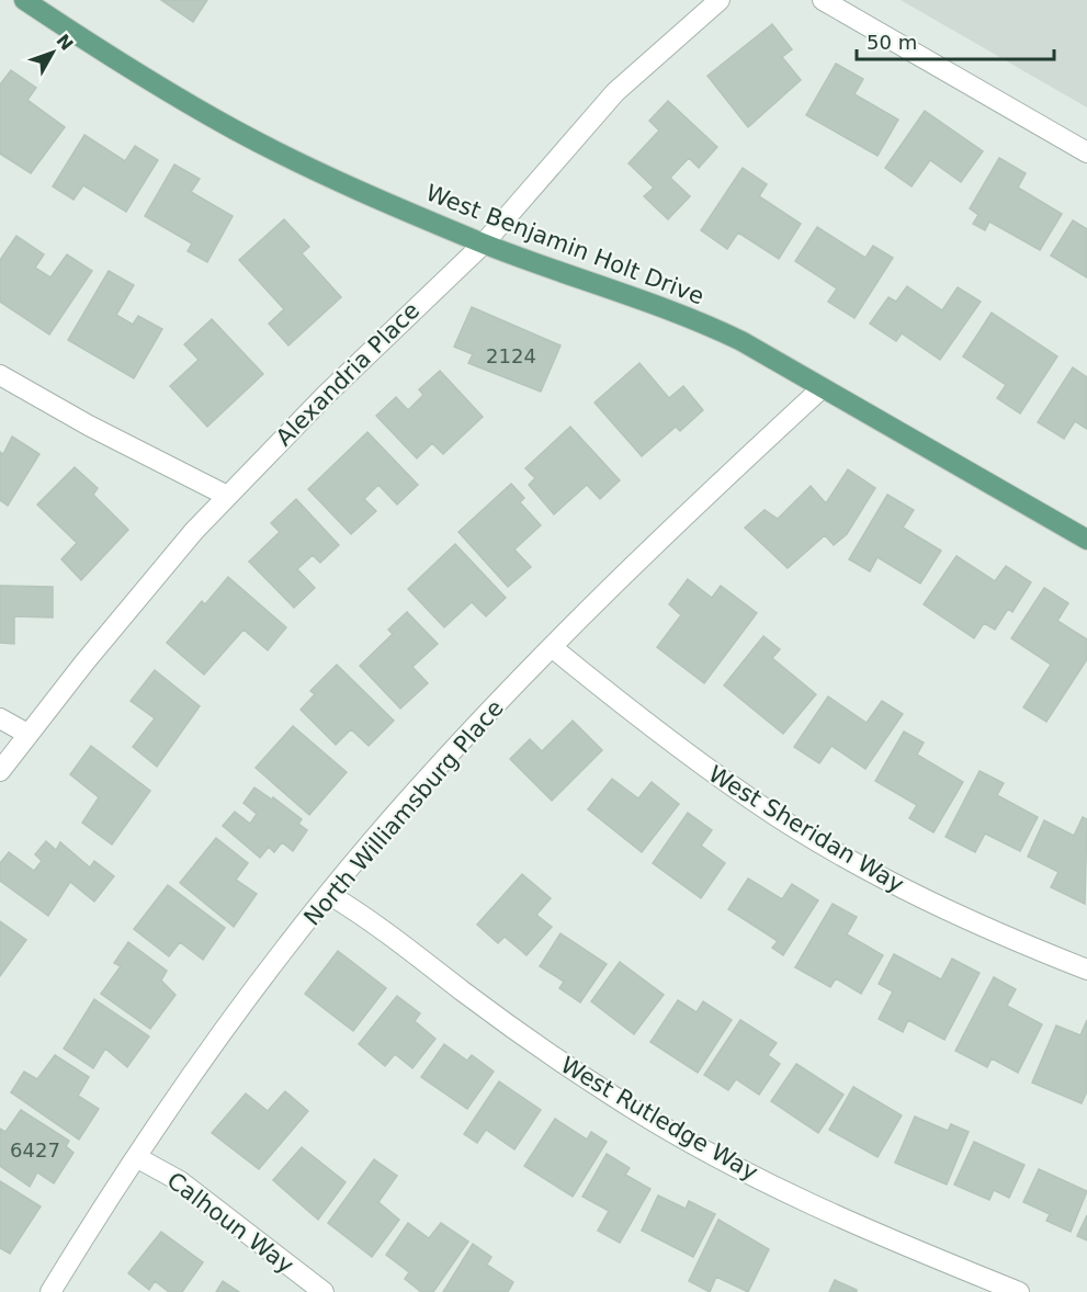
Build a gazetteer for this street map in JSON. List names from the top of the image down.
{
  "streets": {
    "main road": ["West Benjamin Holt Drive"],
    "street": [
      "Alexandria Place",
      "North Williamsburg Place",
      "West Sheridan Way",
      "West Rutledge Way",
      "Calhoun Way"
    ]
  },
  "crossings": [
    ["West Benjamin Holt Drive", "Alexandria Place"],
    ["West Benjamin Holt Drive", "North Williamsburg Place"],
    ["North Williamsburg Place", "West Sheridan Way"],
    ["North Williamsburg Place", "West Rutledge Way"],
    ["North Williamsburg Place", "Calhoun Way"]
  ],
  "house_numbers": ["2124", "6427"],
  "scale_bar": "50 m",
  "north": "top right"
}
